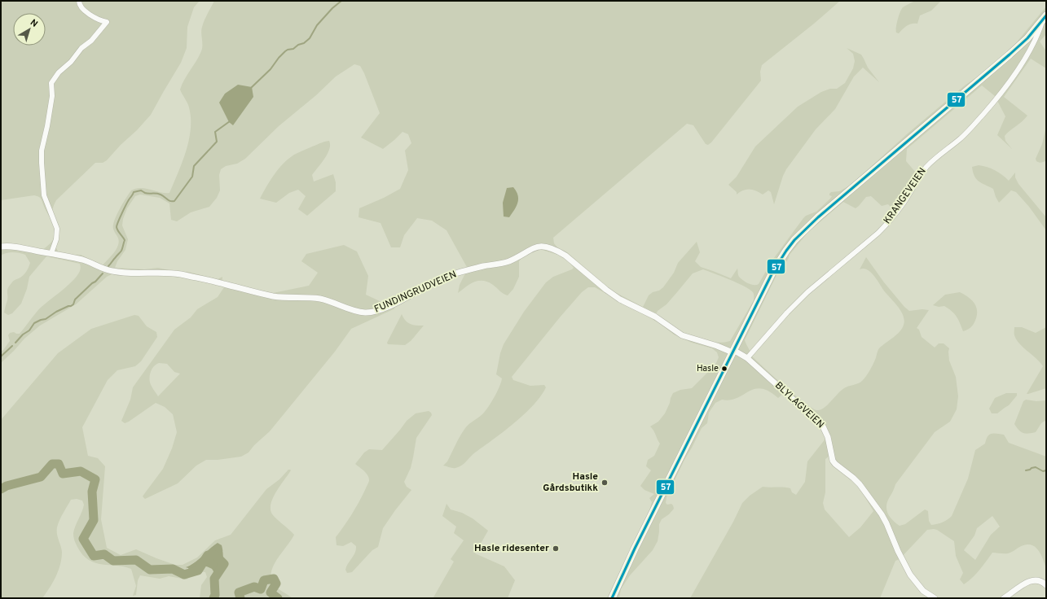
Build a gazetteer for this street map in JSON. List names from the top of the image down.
{
  "streets": {
    "street": ["KRANGEVEIEN", "FUNDINGRUDVEIEN", "BLYLAGVEIEN"]
  },
  "crossings": [
    ["KRANGEVEIEN", "BLYLAGVEIEN"],
    ["FUNDINGRUDVEIEN", "BLYLAGVEIEN"]
  ],
  "places": ["Hasle", "Hasle Gårdsbutikk", "Hasle ridesenter"],
  "lines": ["transit line 57"],
  "north": "top right"
}
